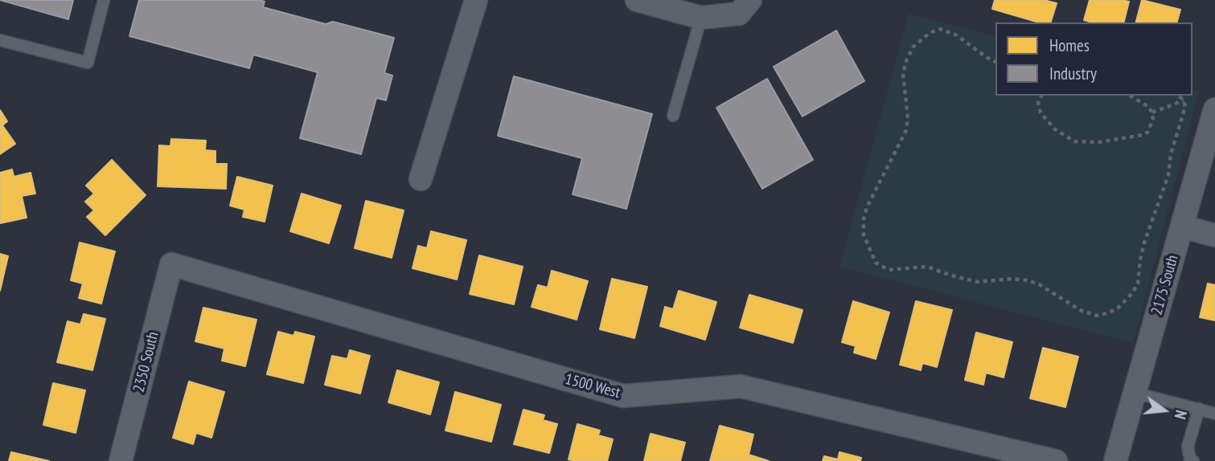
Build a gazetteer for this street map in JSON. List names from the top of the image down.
{
  "streets": {
    "street": ["2175 South", "2350 South", "1500 West"]
  },
  "crossings": [
    ["2350 South", "1500 West"]
  ],
  "legend": ["Homes", "Industry"],
  "north": "right"
}
